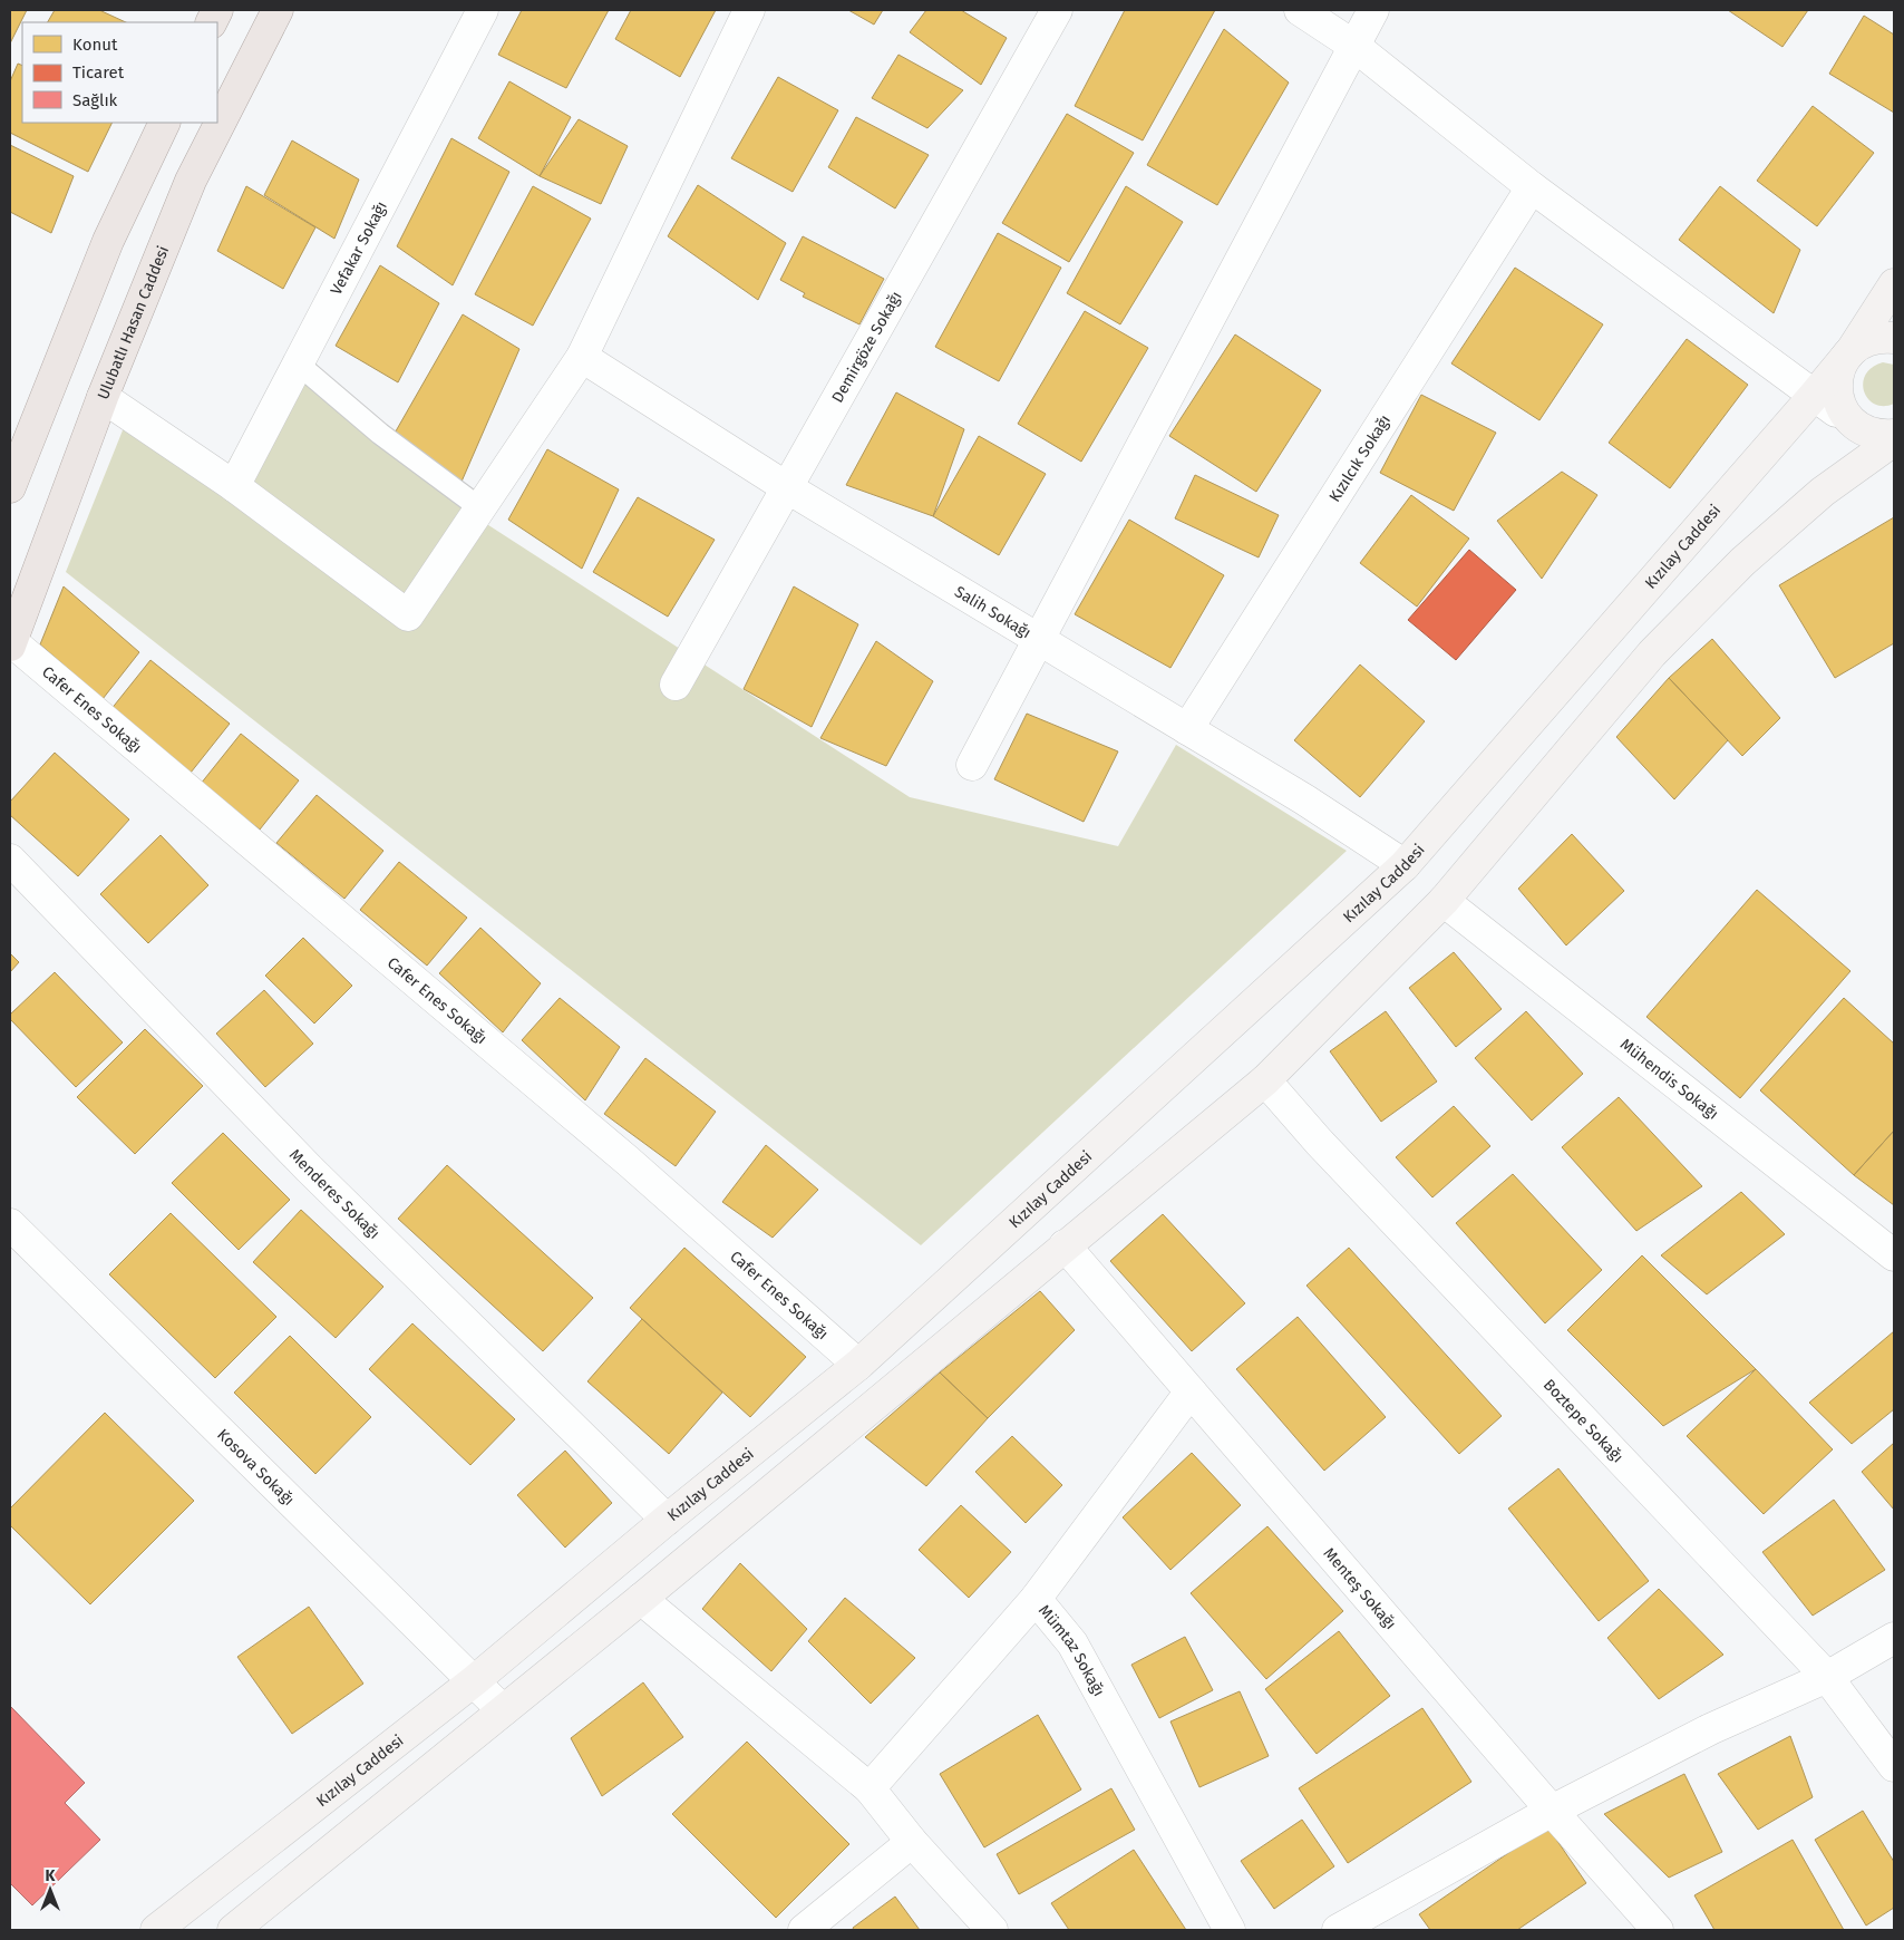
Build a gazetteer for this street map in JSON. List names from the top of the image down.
{
  "streets": {
    "main road": ["Ulubatlı Hasan Caddesi", "Kızılay Caddesi"],
    "street": [
      "Vefakar Sokağı",
      "Demirgöze Sokağı",
      "Kızılcık Sokağı",
      "Salih Sokağı",
      "Cafer Enes Sokağı",
      "Mühendis Sokağı",
      "Menderes Sokağı",
      "Boztepe Sokağı",
      "Kosova Sokağı",
      "Menteş Sokağı",
      "Mümtaz Sokağı"
    ]
  },
  "crossings": [
    ["Ulubatlı Hasan Caddesi", "Cafer Enes Sokağı"],
    ["Demirgöze Sokağı", "Salih Sokağı"],
    ["Kızılcık Sokağı", "Salih Sokağı"],
    ["Kızılay Caddesi", "Salih Sokağı"],
    ["Kızılay Caddesi", "Cafer Enes Sokağı"],
    ["Kızılay Caddesi", "Menderes Sokağı"],
    ["Kızılay Caddesi", "Kosova Sokağı"],
    ["Menteş Sokağı", "Mümtaz Sokağı"]
  ],
  "legend": ["Konut", "Ticaret", "Sağlık"],
  "north": "top"
}
